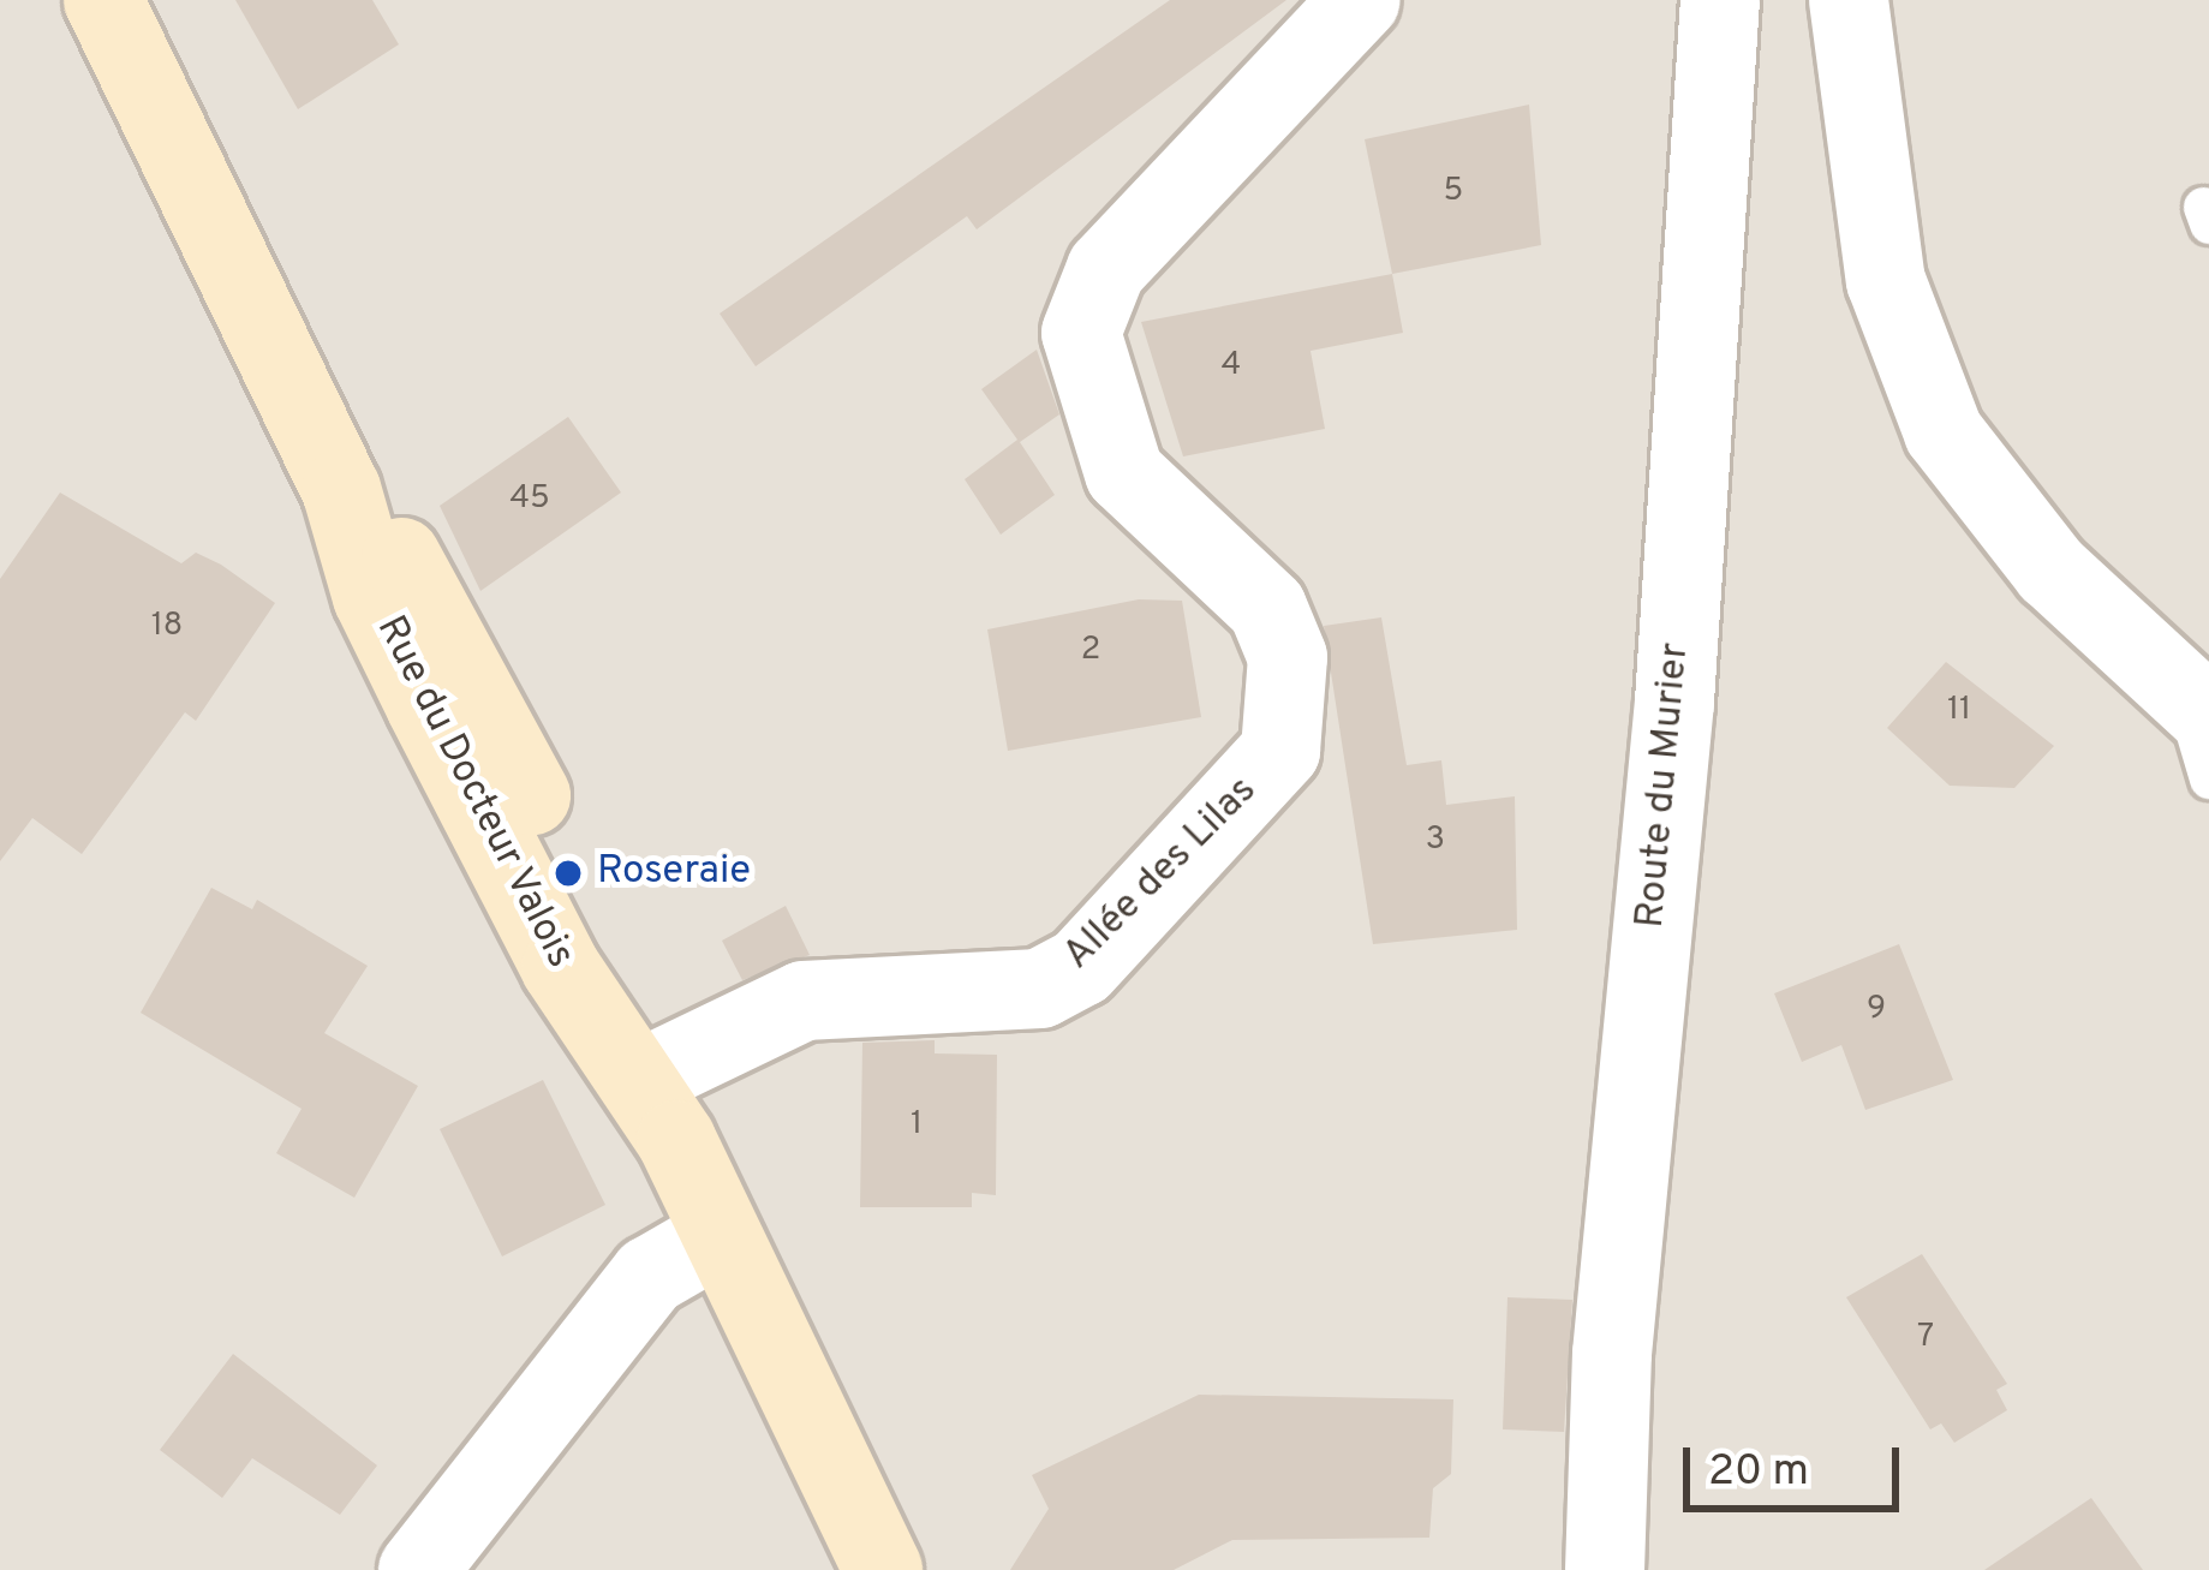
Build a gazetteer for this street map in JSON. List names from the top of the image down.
{
  "streets": {
    "main road": ["Rue du Docteur Valois"],
    "street": ["Route du Murier", "Allée des Lilas"]
  },
  "crossings": [
    ["Rue du Docteur Valois", "Allée des Lilas"]
  ],
  "places": ["Roseraie"],
  "house_numbers": [
    "5",
    "4",
    "45",
    "18",
    "2",
    "11",
    "3",
    "9",
    "1",
    "7"
  ],
  "scale_bar": "20 m"
}
